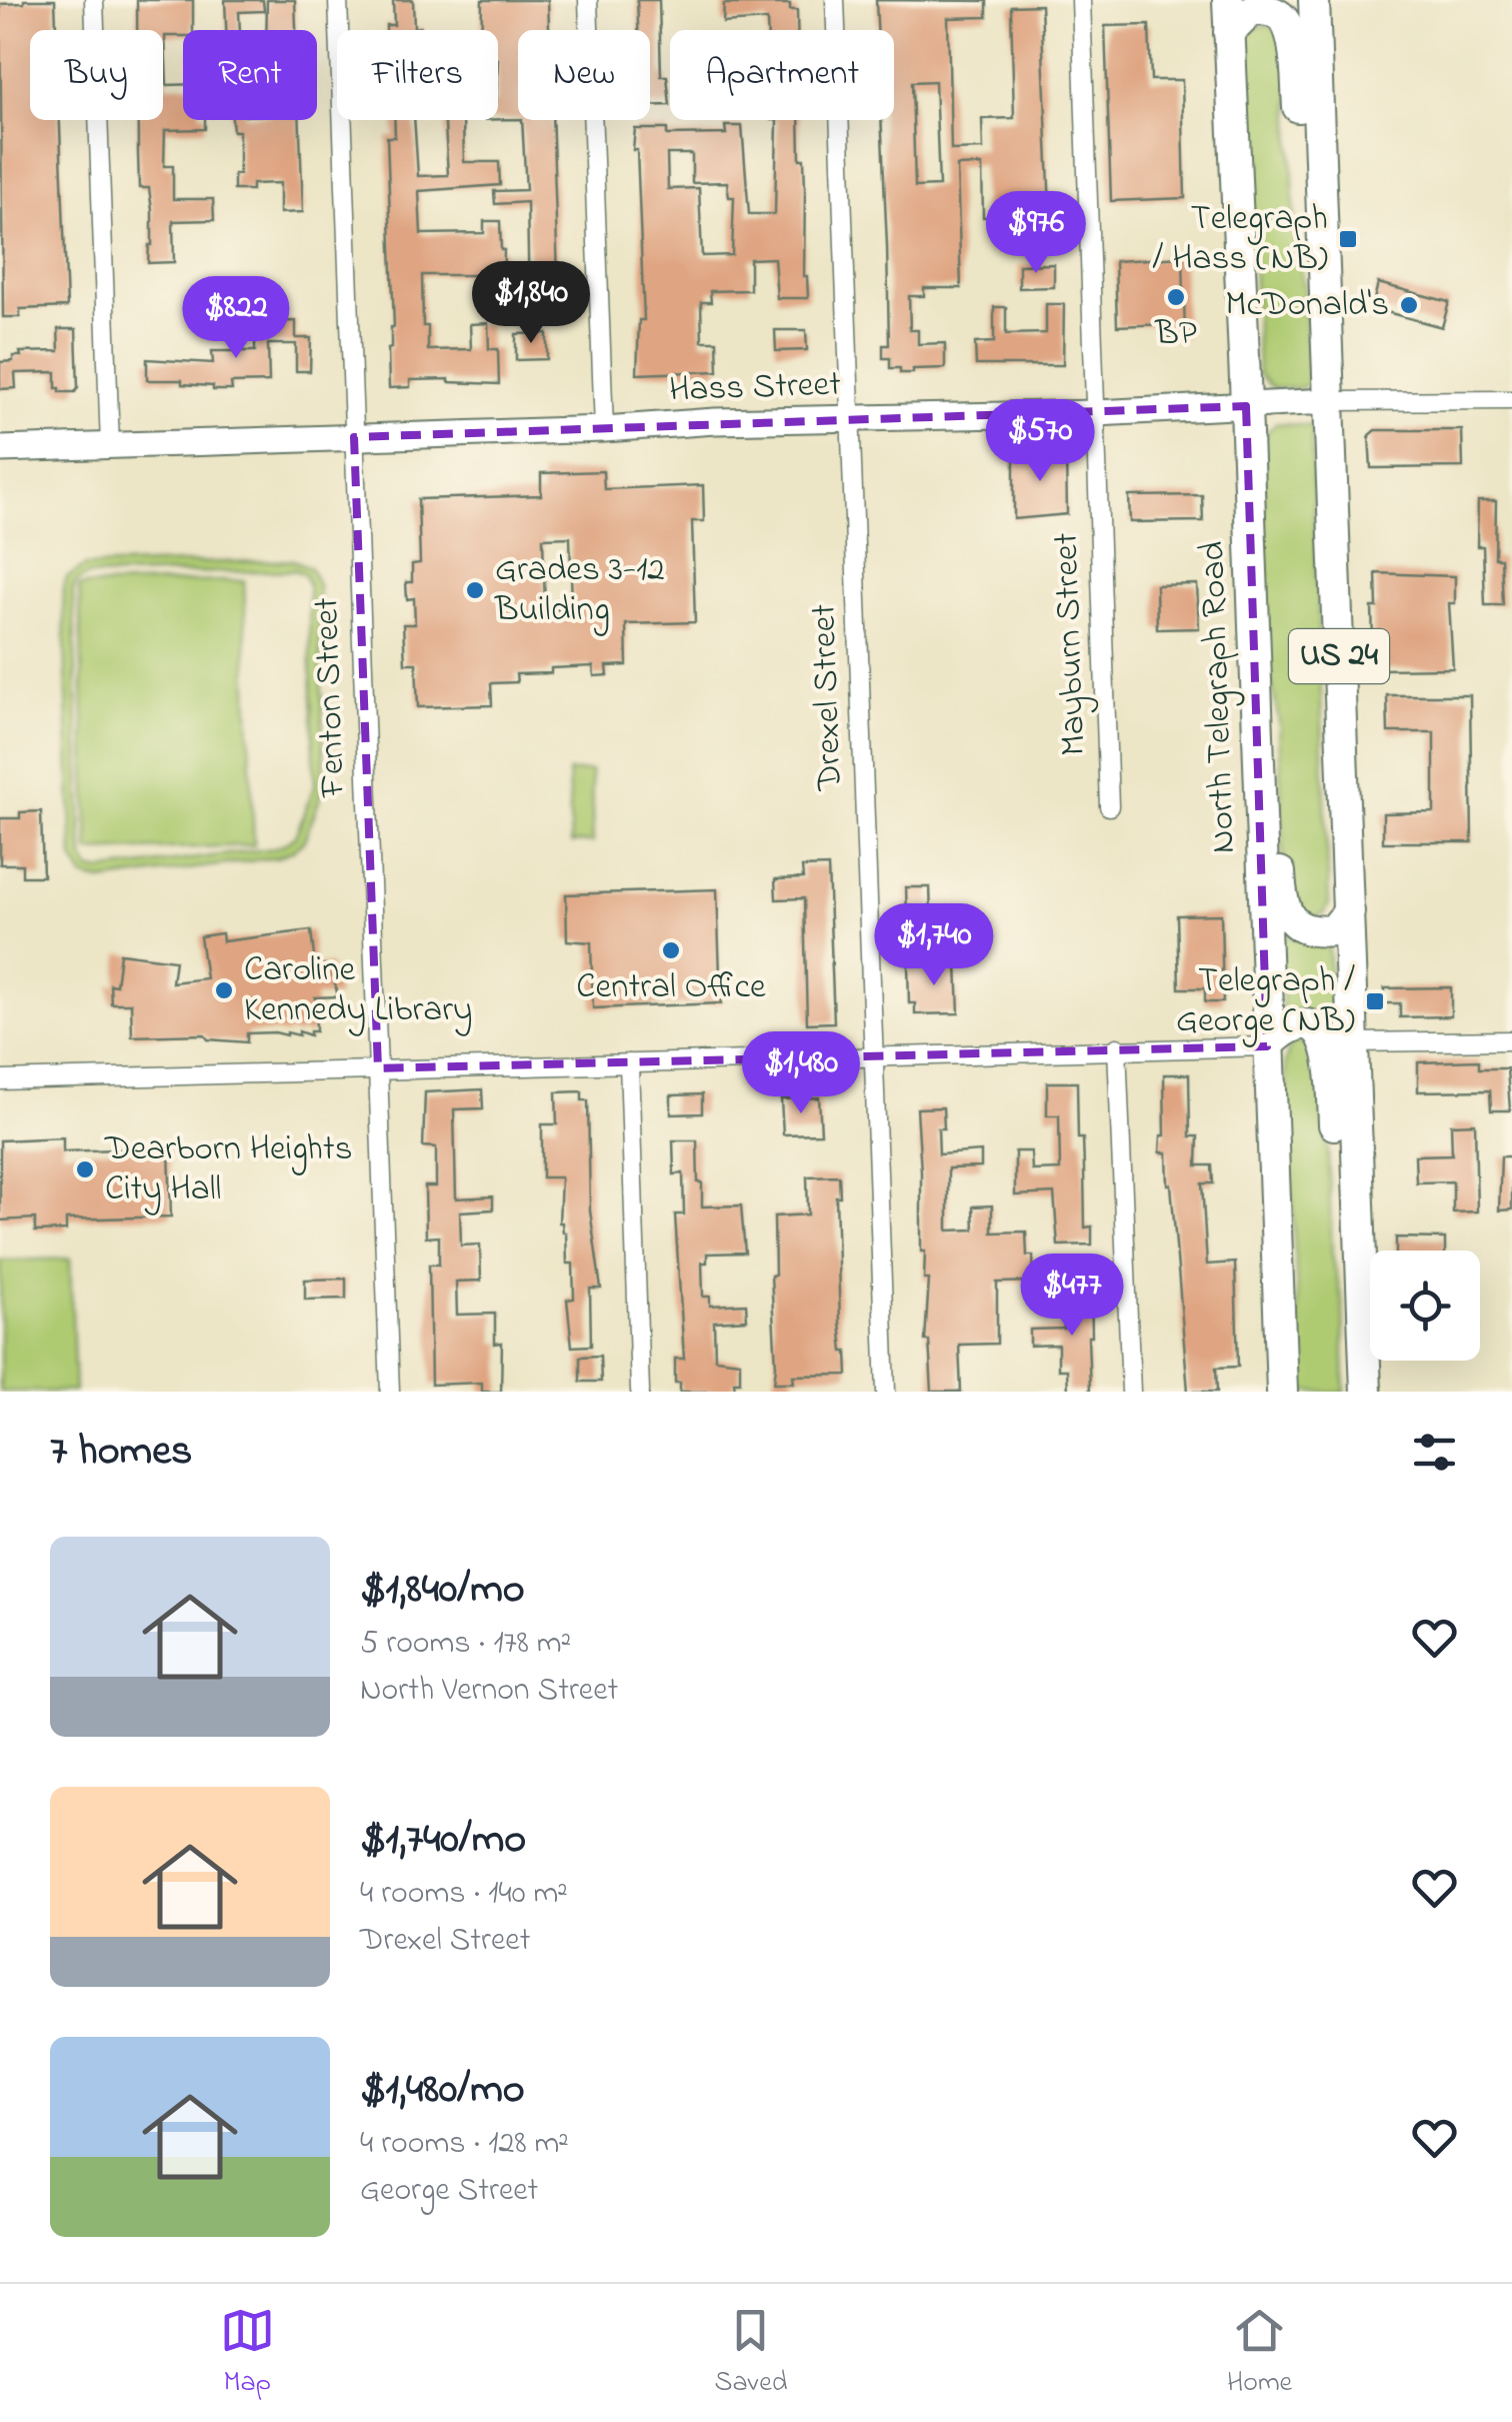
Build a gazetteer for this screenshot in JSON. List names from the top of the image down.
{
  "streets": {
    "main road": ["US 24", "North Telegraph Road"],
    "street": [
      "Hass Street",
      "Mayburn Street",
      "Fenton Street",
      "Drexel Street"
    ]
  },
  "crossings": [
    ["Hass Street", "Mayburn Street"],
    ["Hass Street", "US 24"],
    ["Hass Street", "Fenton Street"],
    ["Hass Street", "Drexel Street"],
    ["Hass Street", "North Telegraph Road"]
  ],
  "places": {
    "transit": ["Telegraph / Hass (NB)", "Telegraph / George (NB)"],
    "other": [
      "BP",
      "McDonald's",
      "Grades 3-12 Building",
      "Central Office",
      "Caroline Kennedy Library",
      "Dearborn Heights City Hall"
    ]
  },
  "page": {
    "chip": [
      "Buy",
      "Rent",
      "Filters",
      "New",
      "Apartment"
    ],
    "price": [
      "$976",
      "$1,840",
      "$822",
      "$570",
      "$1,740",
      "$1,480",
      "$477"
    ],
    "heading": "7 homes",
    "list": [
      {
        "name": "$1,840/mo",
        "note": "5 rooms · 178 m² · North Vernon Street"
      },
      {
        "name": "$1,740/mo",
        "note": "4 rooms · 140 m² · Drexel Street"
      },
      {
        "name": "$1,480/mo",
        "note": "4 rooms · 128 m² · George Street"
      }
    ],
    "tabs": ["Map", "Saved", "Home"]
  }
}
